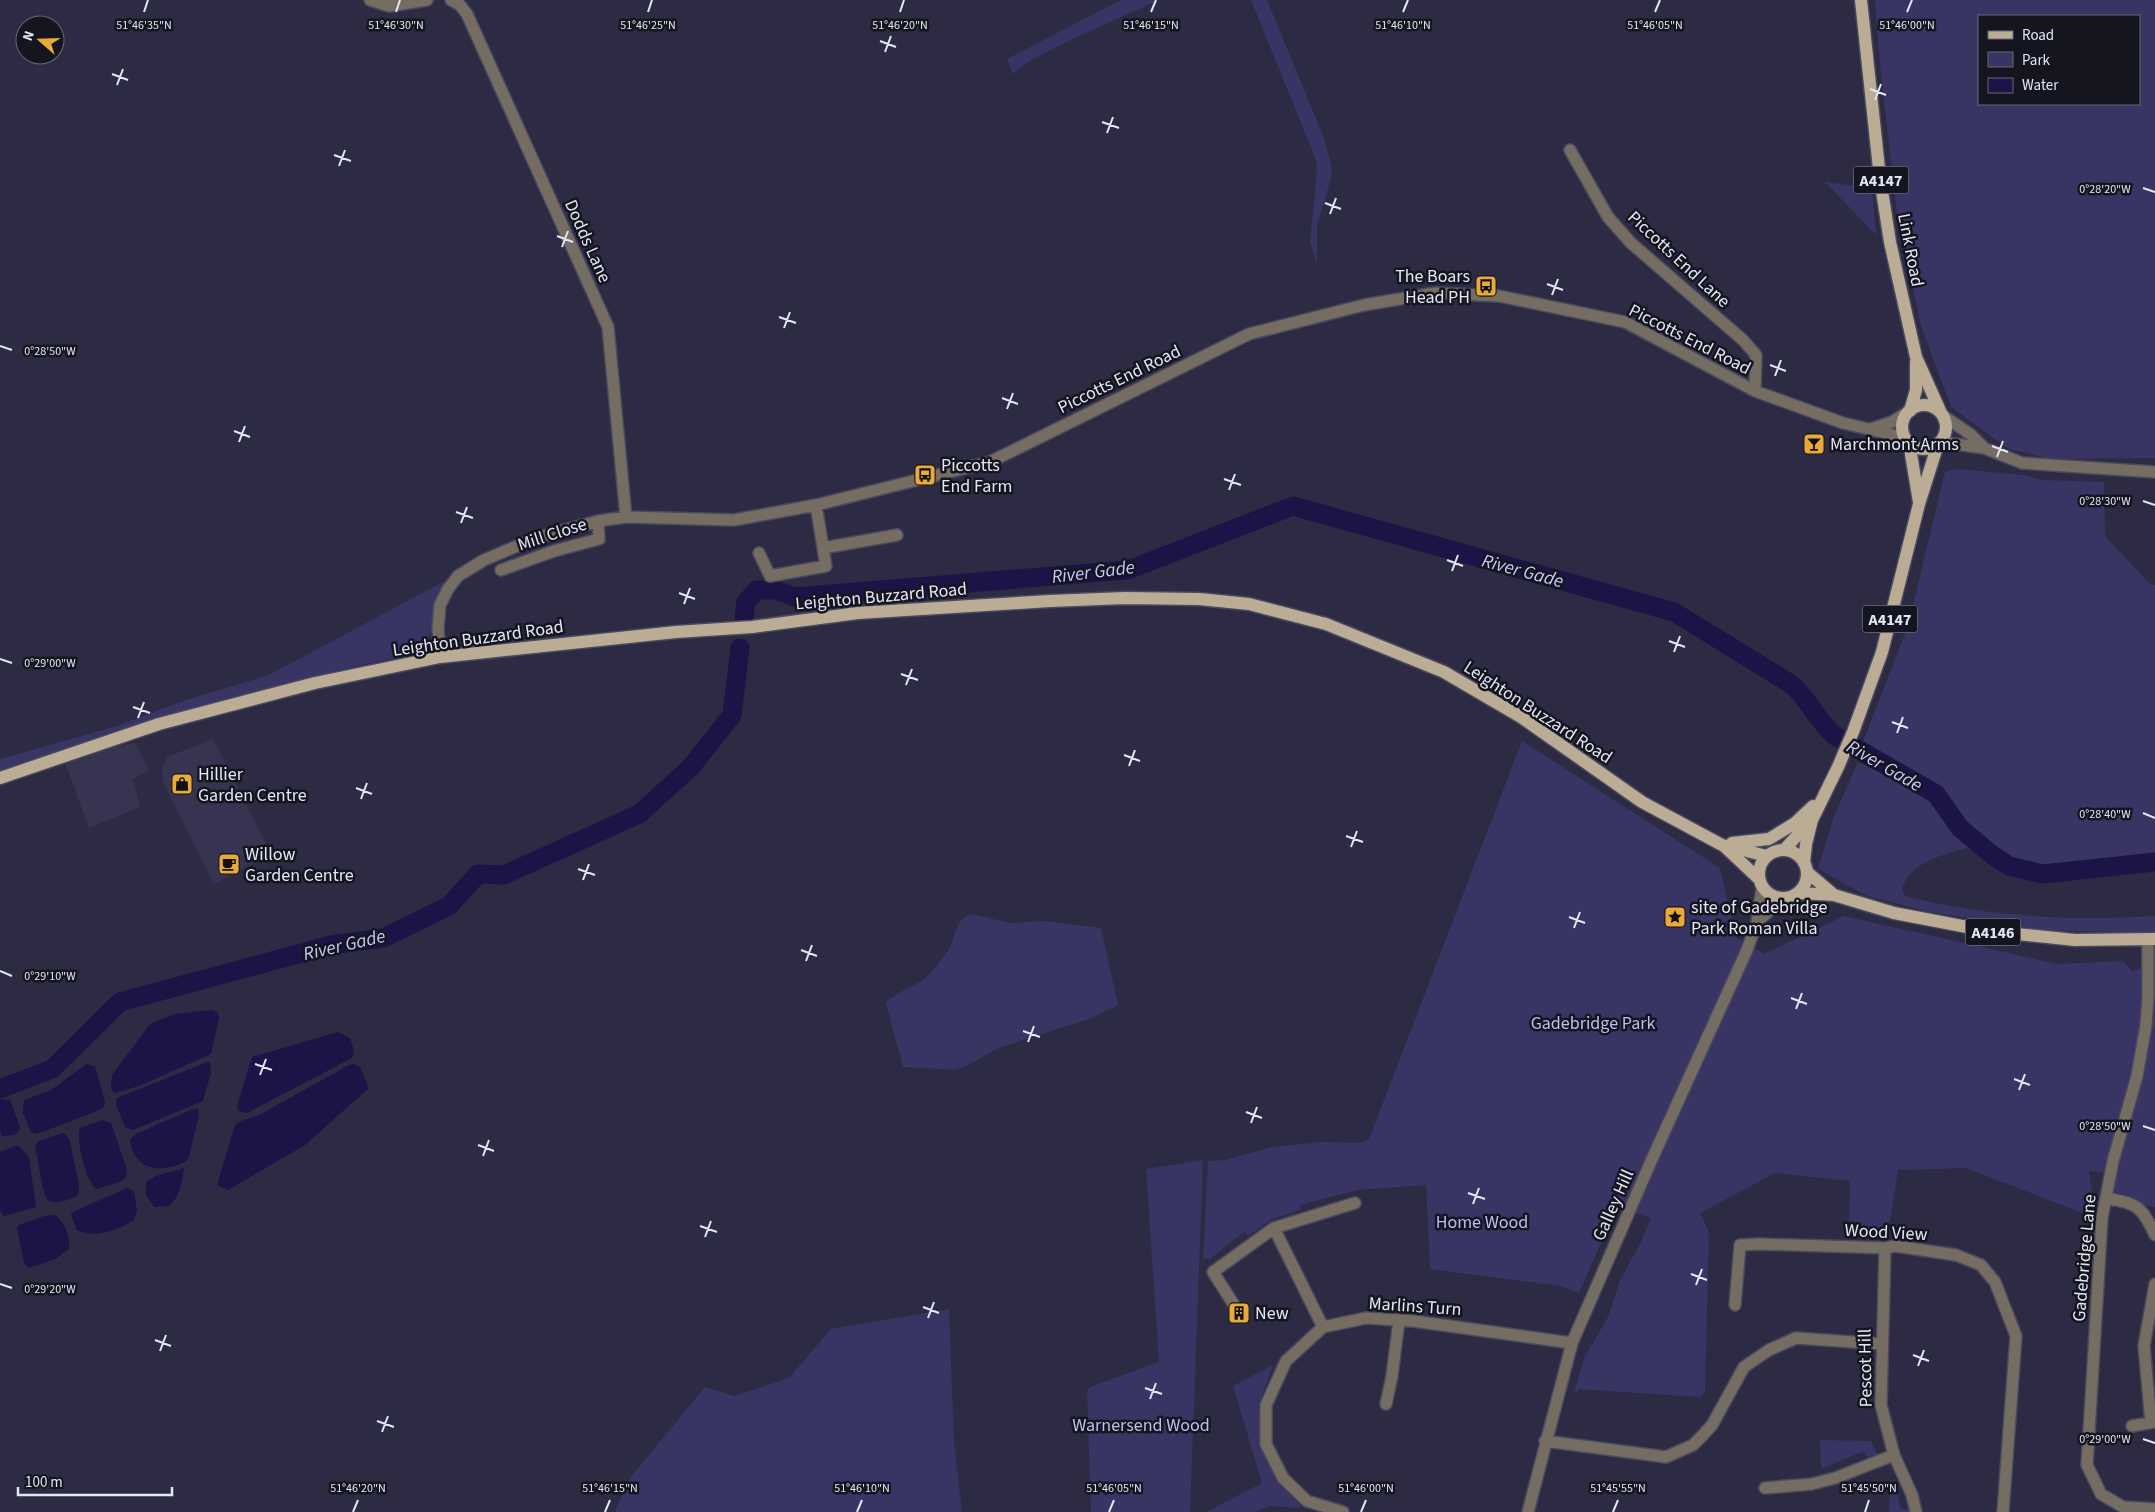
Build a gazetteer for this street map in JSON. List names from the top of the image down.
{
  "streets": {
    "main road": [
      "A4147",
      "Link Road",
      "Leighton Buzzard Road",
      "A4146"
    ],
    "street": [
      "Dodds Lane",
      "Piccotts End Lane",
      "Piccotts End Road",
      "Mill Close",
      "Galley Hill",
      "Wood View",
      "Gadebridge Lane",
      "Marlins Turn",
      "Pescot Hill"
    ]
  },
  "crossings": [
    ["Dodds Lane", "Piccotts End Road"],
    ["Link Road", "Piccotts End Road"],
    ["Link Road", "Leighton Buzzard Road"],
    ["Link Road", "A4146"],
    ["Link Road", "Galley Hill"],
    ["Piccotts End Lane", "Piccotts End Road"],
    ["Piccotts End Road", "Mill Close"],
    ["Piccotts End Road", "Leighton Buzzard Road"],
    ["Leighton Buzzard Road", "A4146"],
    ["Leighton Buzzard Road", "Galley Hill"],
    ["A4146", "Galley Hill"],
    ["A4146", "Gadebridge Lane"],
    ["Galley Hill", "Marlins Turn"],
    ["Wood View", "Pescot Hill"]
  ],
  "water": ["River Gade"],
  "parks": ["Gadebridge Park", "Home Wood", "Warnersend Wood"],
  "places": {
    "bus stop": ["The Boars Head PH", "Piccotts End Farm"],
    "bar": ["Marchmont Arms"],
    "shop": ["Hillier Garden Centre"],
    "cafe": ["Willow Garden Centre"],
    "place": ["site of Gadebridge Park Roman Villa"],
    "building": ["New"]
  },
  "legend": ["Road", "Park", "Water"],
  "scale_bar": "100 m",
  "north": "left",
  "coordinates": [
    "51°46'35\"N",
    "51°46'30\"N",
    "51°46'25\"N",
    "51°46'20\"N",
    "51°46'15\"N",
    "51°46'10\"N",
    "51°46'05\"N",
    "51°46'00\"N",
    "0°28'20\"W",
    "0°28'50\"W",
    "0°28'30\"W",
    "0°29'00\"W",
    "0°28'40\"W",
    "0°29'10\"W",
    "0°29'20\"W",
    "51°45'55\"N",
    "51°45'50\"N"
  ]
}
